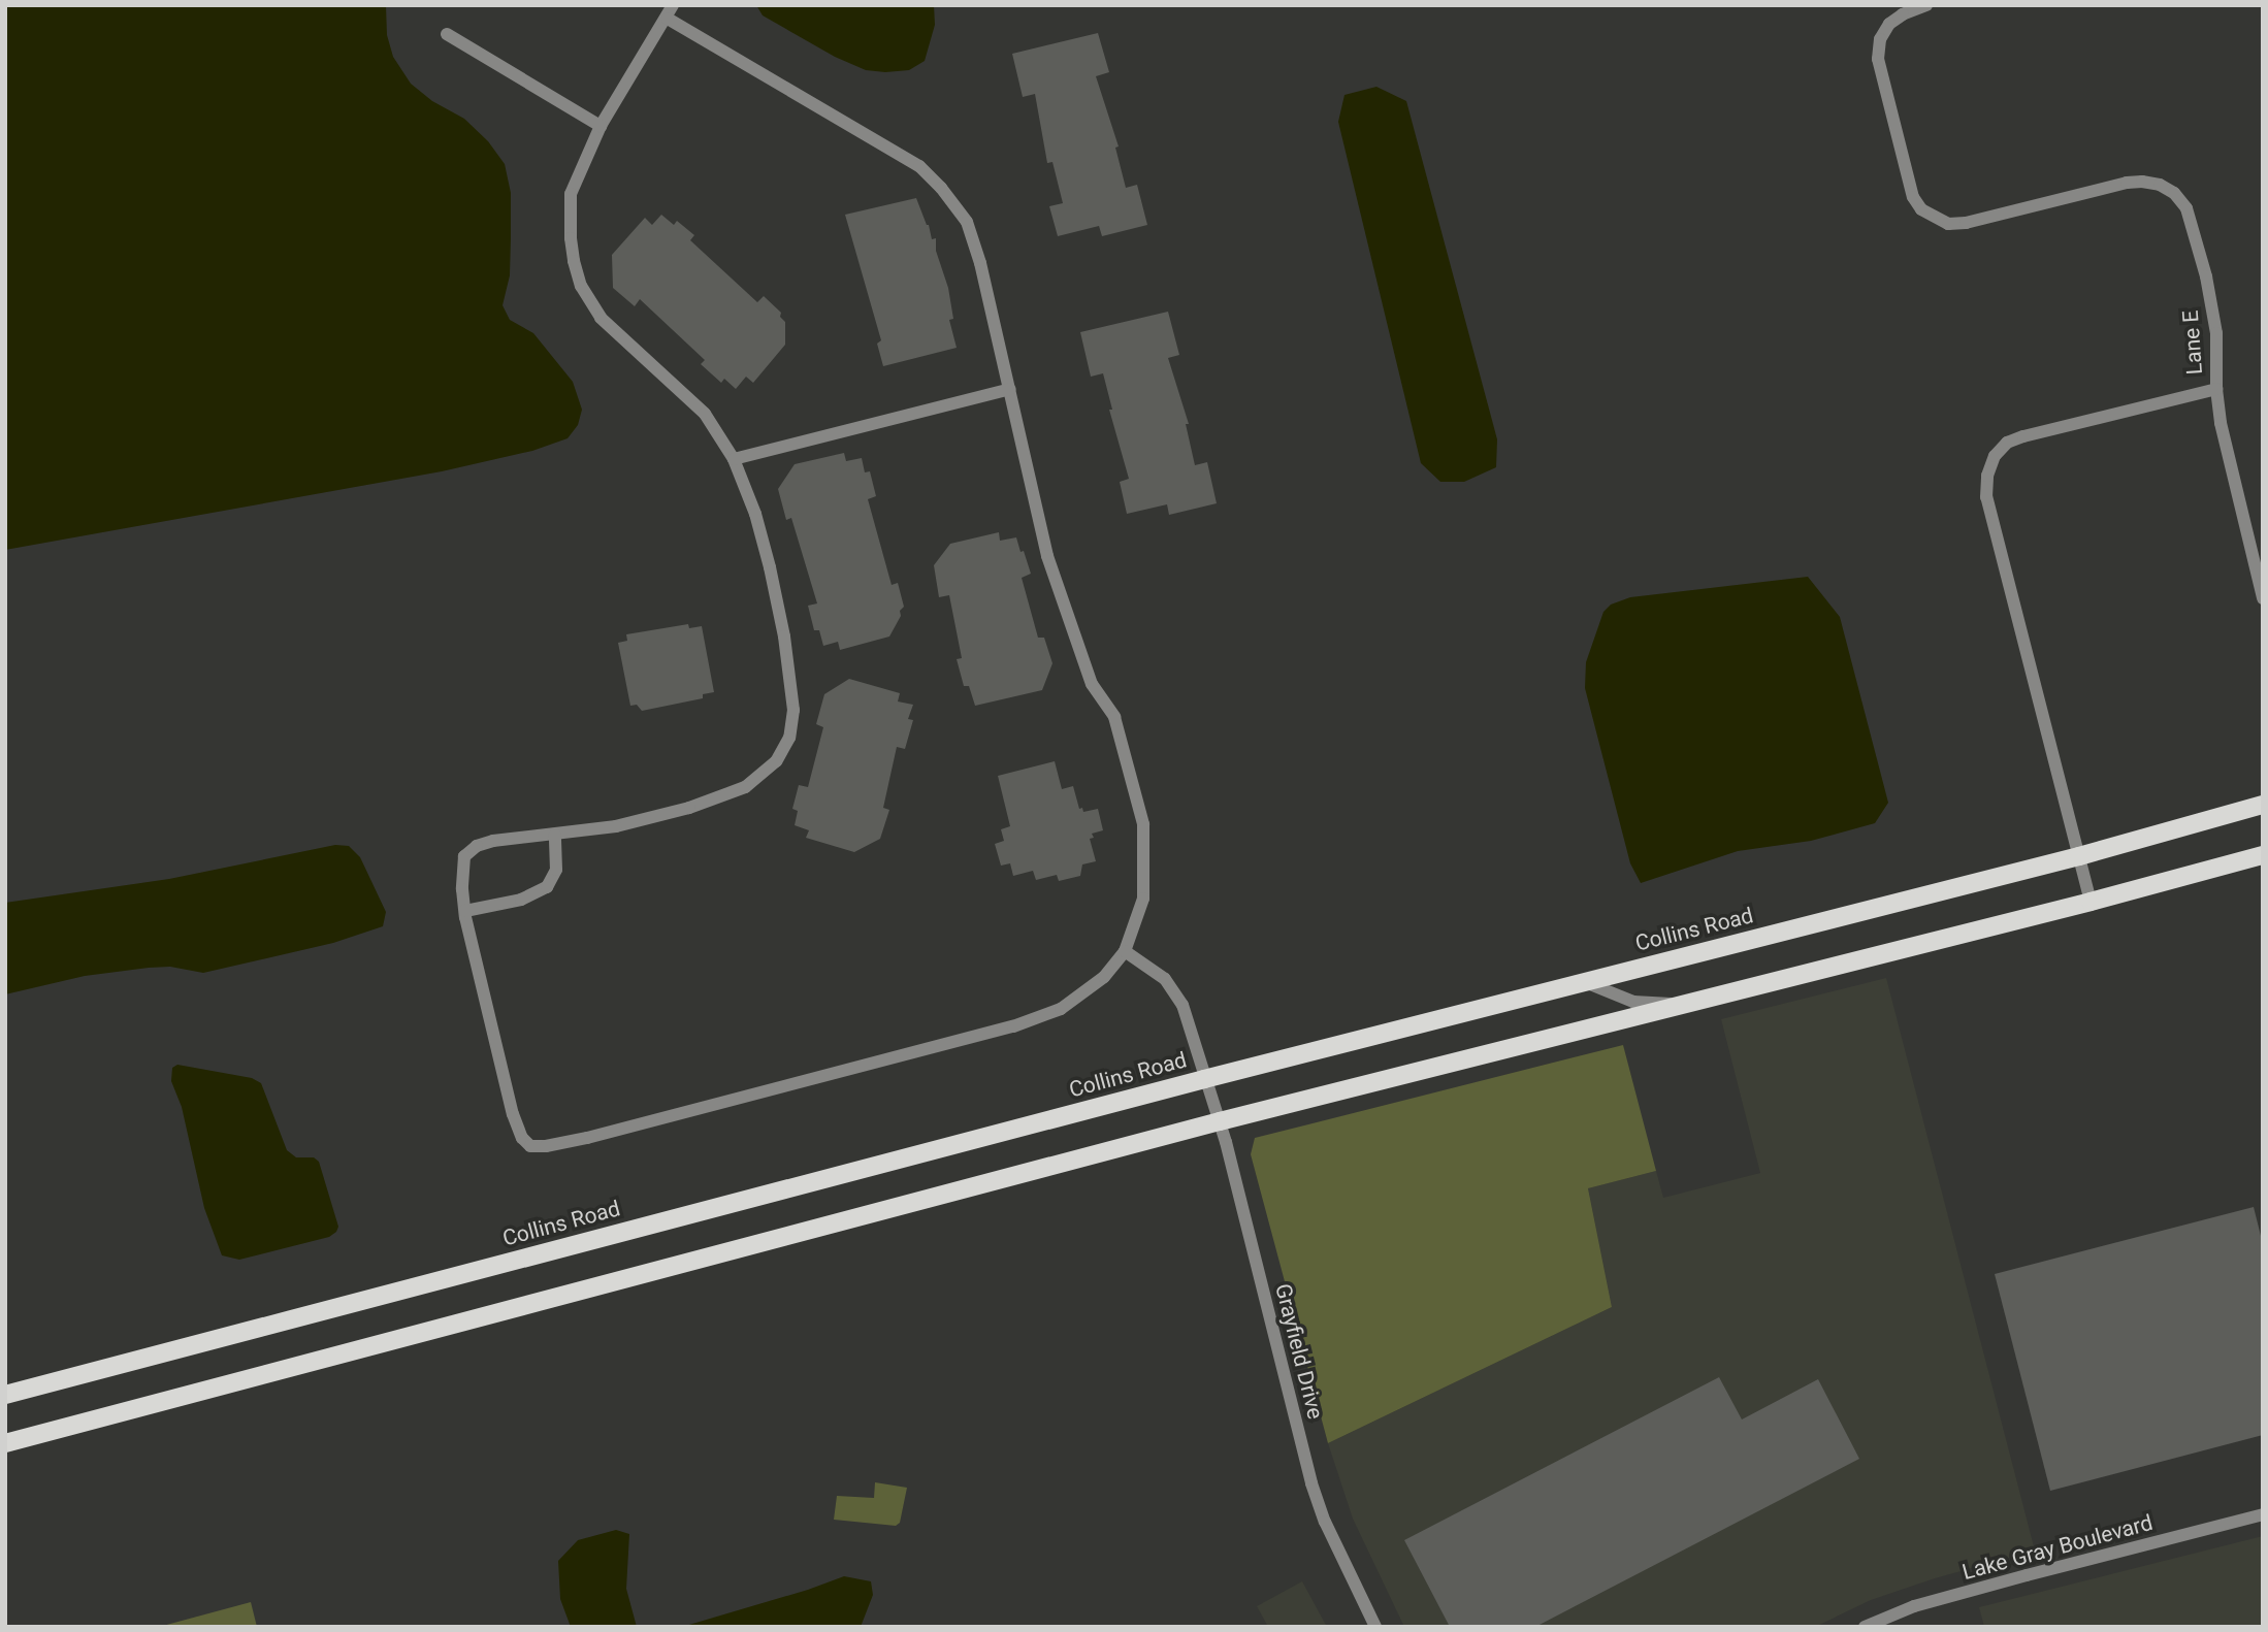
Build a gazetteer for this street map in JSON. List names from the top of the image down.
{
  "streets": {
    "main road": ["Collins Road"],
    "street": ["Lane E", "Grayfield Drive", "Lake Gray Boulevard"]
  },
  "crossings": [
    ["Lane E", "Collins Road"],
    ["Collins Road", "Grayfield Drive"]
  ]
}
